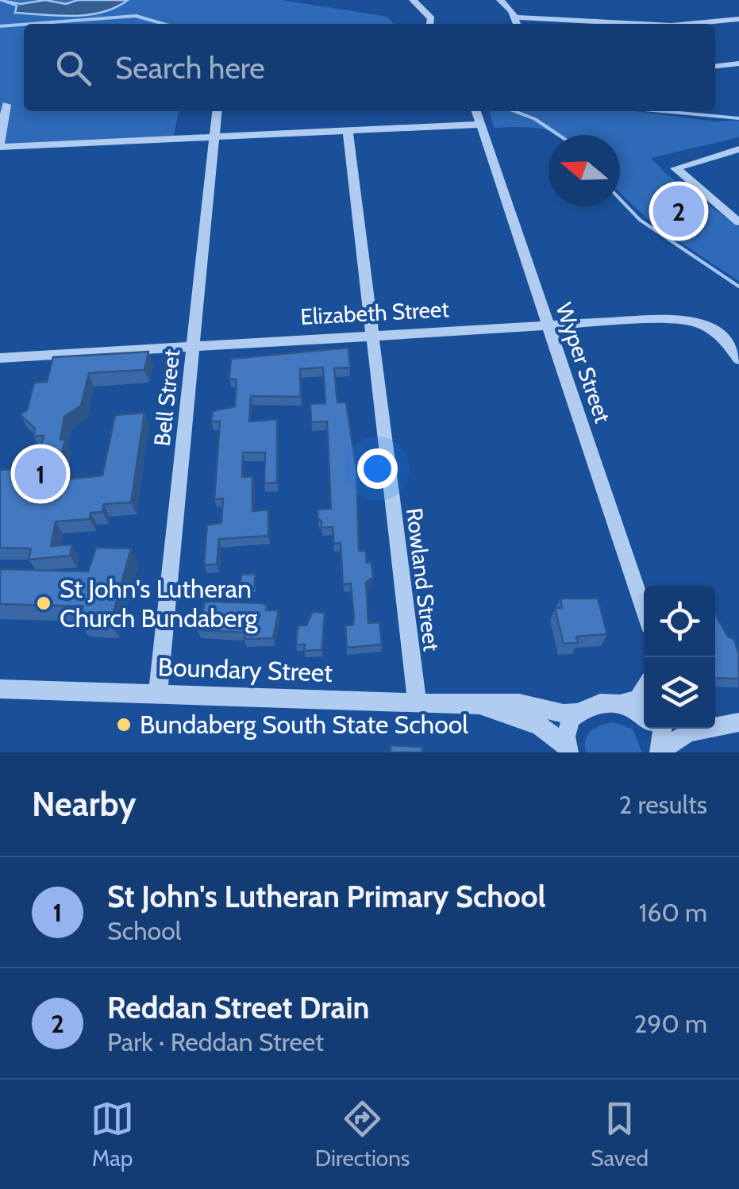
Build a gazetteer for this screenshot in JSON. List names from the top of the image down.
{
  "streets": {
    "street": [
      "Elizabeth Street",
      "Wyper Street",
      "Bell Street",
      "Rowland Street",
      "Boundary Street"
    ]
  },
  "crossings": [
    ["Elizabeth Street", "Wyper Street"],
    ["Elizabeth Street", "Bell Street"],
    ["Elizabeth Street", "Rowland Street"],
    ["Bell Street", "Boundary Street"],
    ["Rowland Street", "Boundary Street"]
  ],
  "places": ["St John's Lutheran Church Bundaberg", "Bundaberg South State School"],
  "north": "left",
  "page": {
    "search": "Search here",
    "pins": ["2", "1"],
    "heading": ["Nearby", "2 results"],
    "list": [
      {
        "mark": "1",
        "name": "St John's Lutheran Primary School",
        "note": "School",
        "value": "160 m"
      },
      {
        "mark": "2",
        "name": "Reddan Street Drain",
        "note": "Park · Reddan Street",
        "value": "290 m"
      }
    ],
    "nav": ["Map", "Directions", "Saved"]
  }
}
